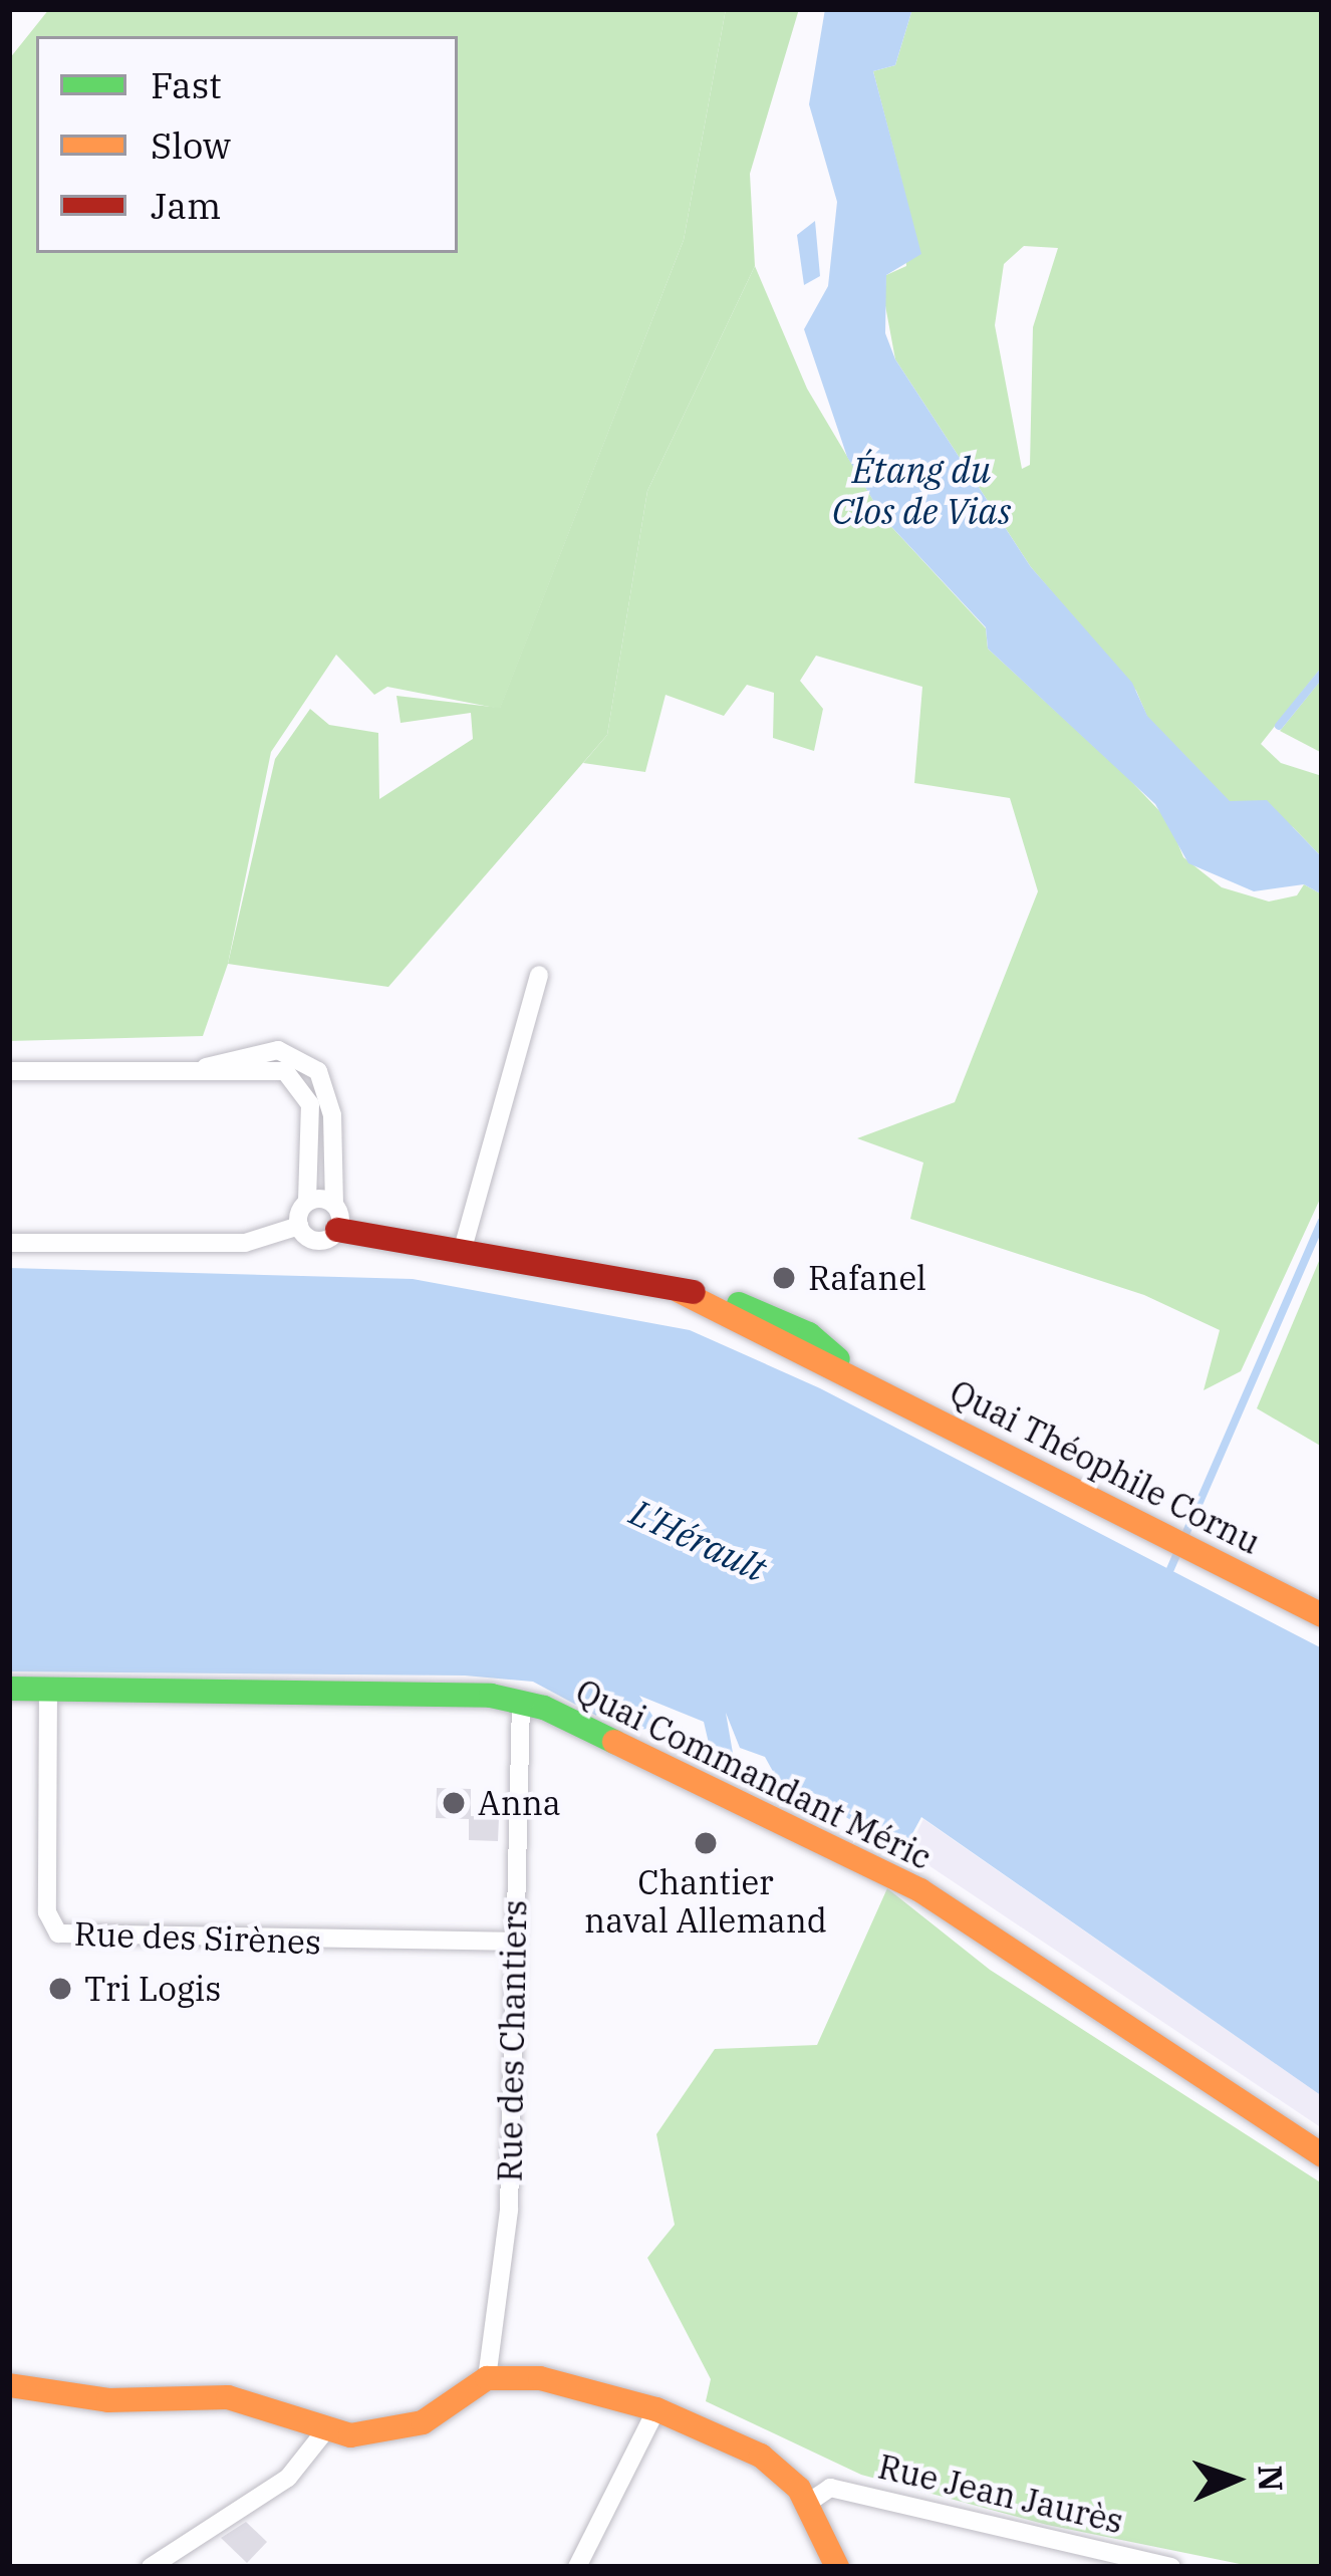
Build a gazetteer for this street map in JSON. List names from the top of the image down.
{
  "streets": {
    "street": [
      "Quai Théophile Cornu",
      "Quai Commandant Méric",
      "Rue des Sirènes",
      "Rue des Chantiers",
      "Rue Jean Jaurès"
    ]
  },
  "crossings": [
    ["Quai Commandant Méric", "Rue des Sirènes"],
    ["Quai Commandant Méric", "Rue des Chantiers"],
    ["Rue des Sirènes", "Rue des Chantiers"]
  ],
  "water": ["Étang du Clos de Vias", "L'Hérault"],
  "places": [
    "Rafanel",
    "Anna",
    "Chantier naval Allemand",
    "Tri Logis"
  ],
  "legend": ["Fast", "Slow", "Jam"],
  "north": "right"
}
